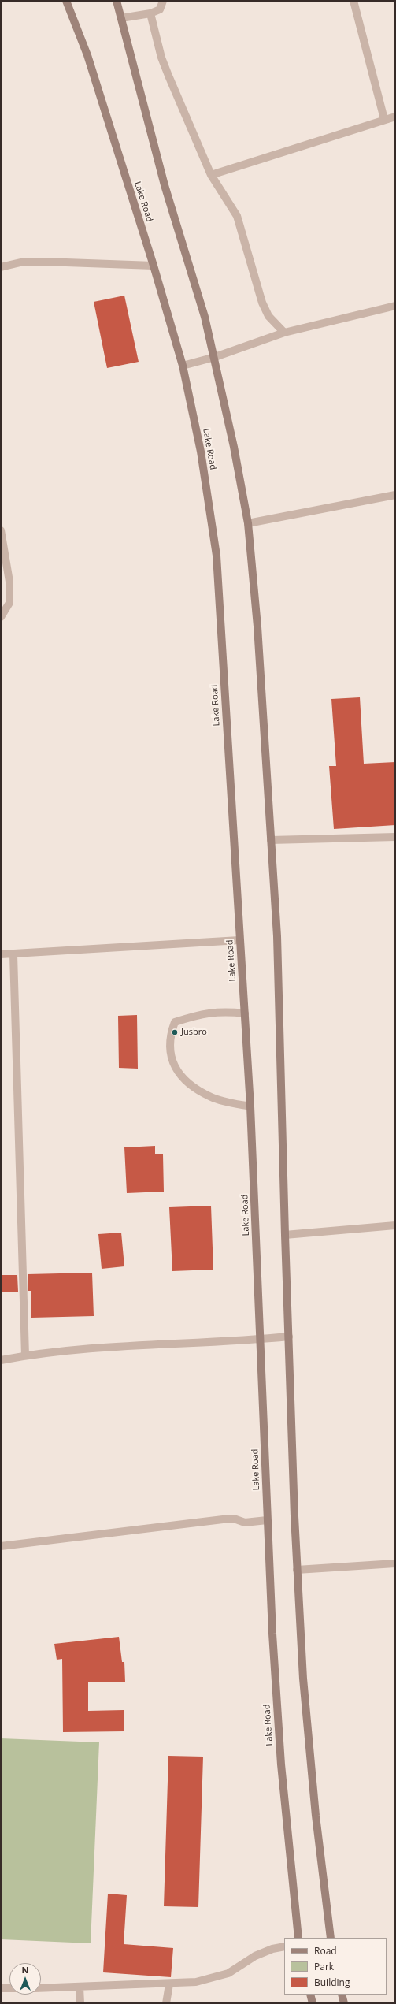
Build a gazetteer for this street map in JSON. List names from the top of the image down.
{
  "streets": {
    "main road": ["Lake Road"]
  },
  "places": ["Jusbro"],
  "legend": ["Road", "Park", "Building"],
  "north": "top"
}
